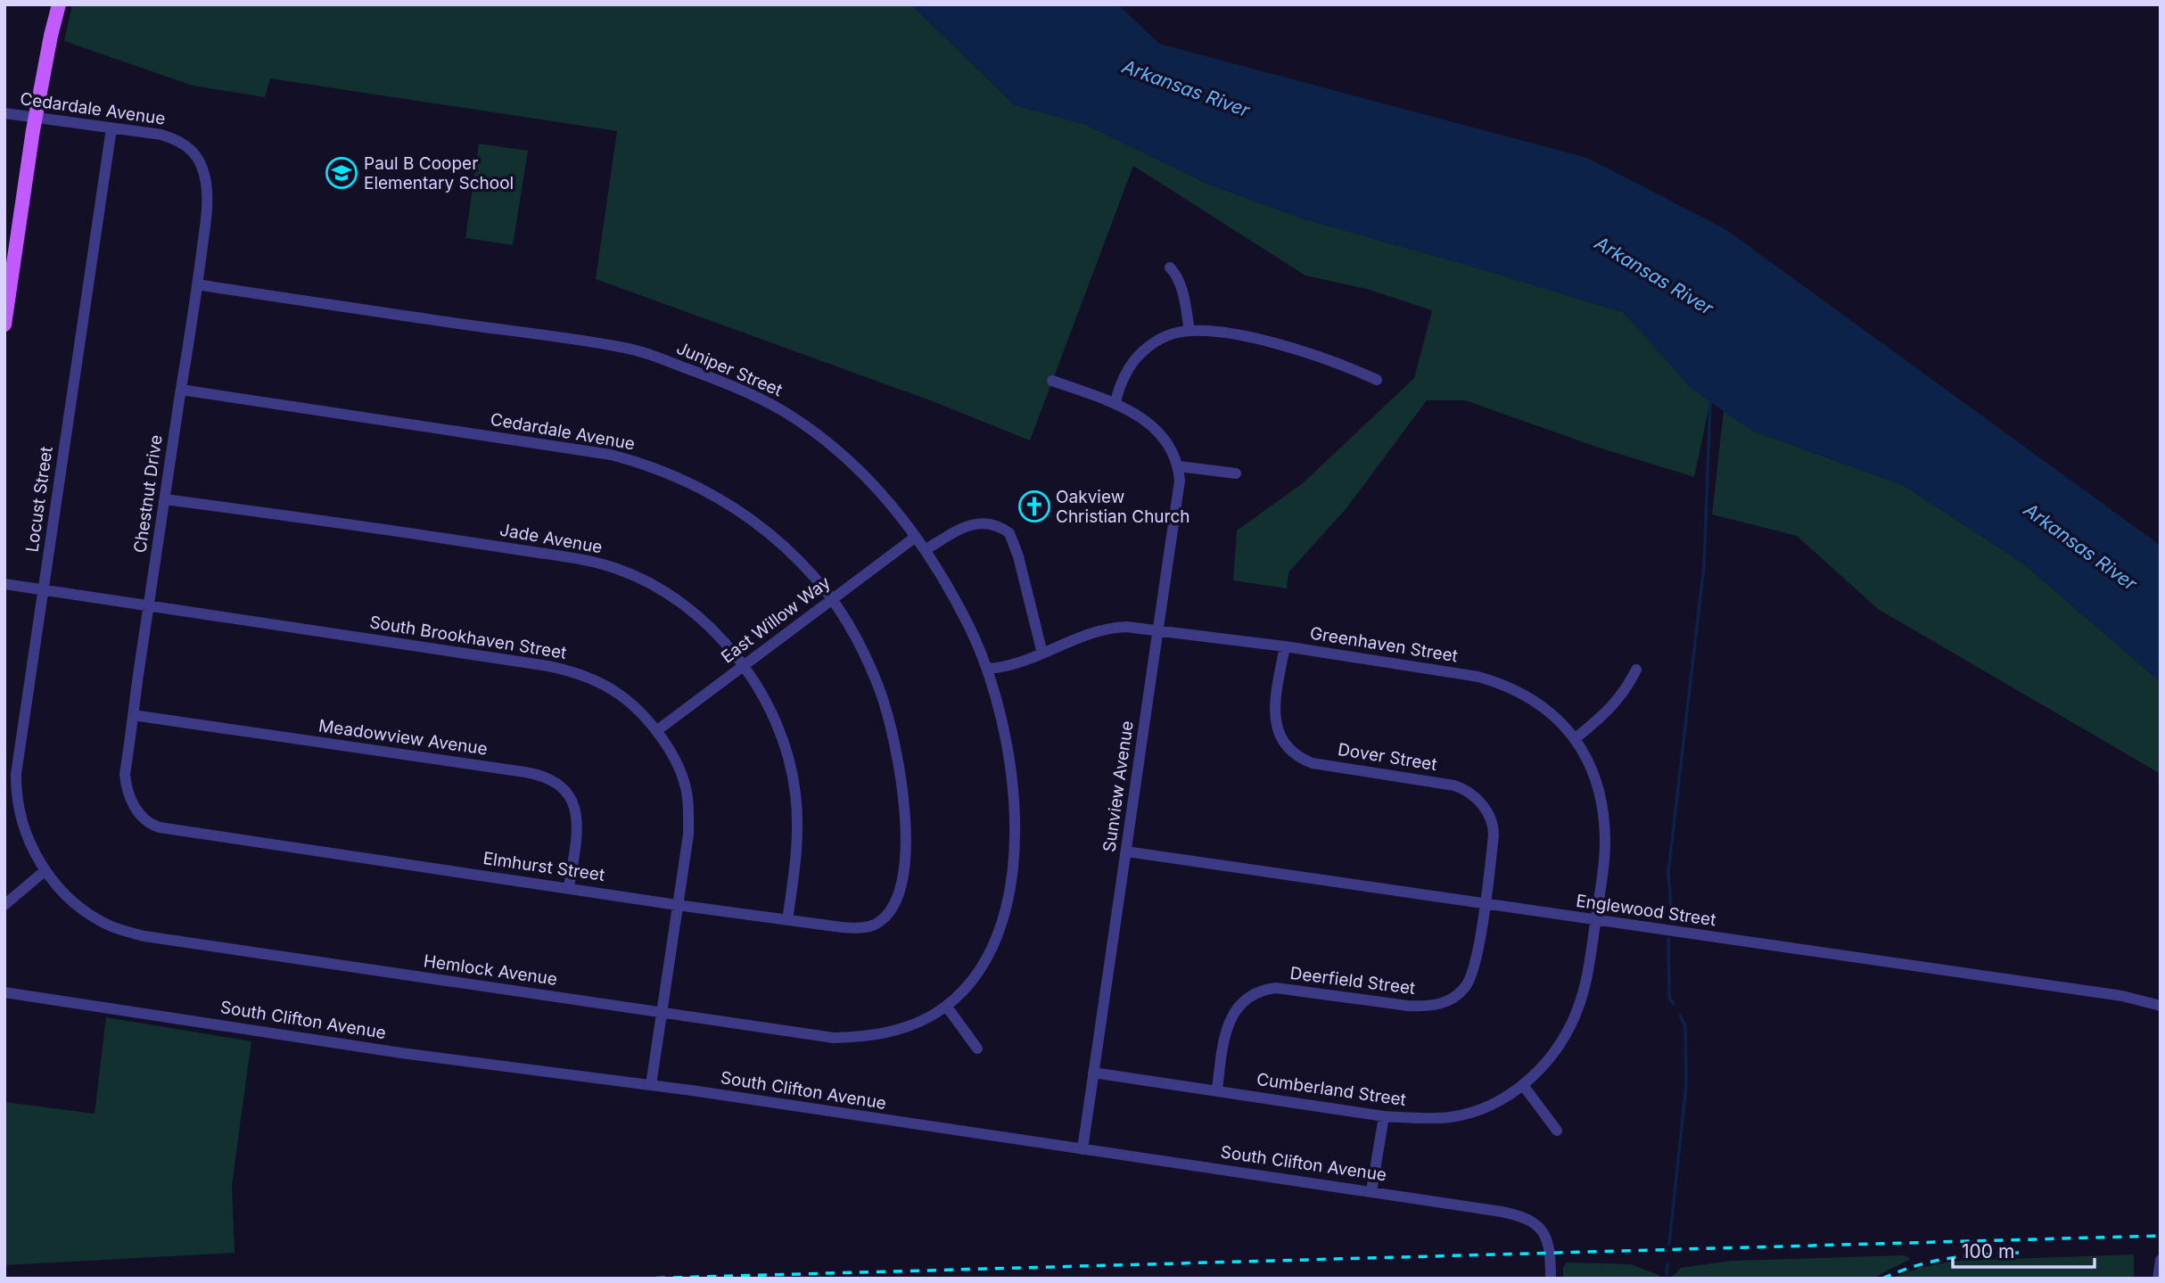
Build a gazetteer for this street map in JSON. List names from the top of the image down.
{
  "streets": {
    "street": [
      "Cedardale Avenue",
      "Juniper Street",
      "Chestnut Drive",
      "Locust Street",
      "Jade Avenue",
      "East Willow Way",
      "South Brookhaven Street",
      "Greenhaven Street",
      "Meadowview Avenue",
      "Dover Street",
      "Sunview Avenue",
      "Elmhurst Street",
      "Englewood Street",
      "Hemlock Avenue",
      "Deerfield Street",
      "South Clifton Avenue",
      "Cumberland Street"
    ]
  },
  "crossings": [
    ["Cedardale Avenue", "Chestnut Drive"],
    ["Cedardale Avenue", "Locust Street"],
    ["Cedardale Avenue", "East Willow Way"],
    ["Cedardale Avenue", "Elmhurst Street"],
    ["Juniper Street", "Chestnut Drive"],
    ["Juniper Street", "East Willow Way"],
    ["Juniper Street", "Greenhaven Street"],
    ["Juniper Street", "Hemlock Avenue"],
    ["Chestnut Drive", "Jade Avenue"],
    ["Chestnut Drive", "South Brookhaven Street"],
    ["Chestnut Drive", "Meadowview Avenue"],
    ["Chestnut Drive", "Elmhurst Street"],
    ["Locust Street", "South Brookhaven Street"],
    ["Locust Street", "Hemlock Avenue"],
    ["Jade Avenue", "East Willow Way"],
    ["Jade Avenue", "Elmhurst Street"],
    ["East Willow Way", "South Brookhaven Street"],
    ["South Brookhaven Street", "Elmhurst Street"],
    ["South Brookhaven Street", "Hemlock Avenue"],
    ["South Brookhaven Street", "South Clifton Avenue"],
    ["Greenhaven Street", "Dover Street"],
    ["Greenhaven Street", "Sunview Avenue"],
    ["Greenhaven Street", "Englewood Street"],
    ["Greenhaven Street", "Cumberland Street"],
    ["Meadowview Avenue", "Elmhurst Street"],
    ["Dover Street", "Englewood Street"],
    ["Dover Street", "Deerfield Street"],
    ["Sunview Avenue", "Englewood Street"],
    ["Sunview Avenue", "South Clifton Avenue"],
    ["Sunview Avenue", "Cumberland Street"],
    ["Englewood Street", "Deerfield Street"],
    ["Englewood Street", "Cumberland Street"],
    ["Deerfield Street", "Cumberland Street"]
  ],
  "water": ["Arkansas River"],
  "places": {
    "school or university": ["Paul B Cooper Elementary School"],
    "church": ["Oakview Christian Church"]
  },
  "scale_bar": "100 m"
}
